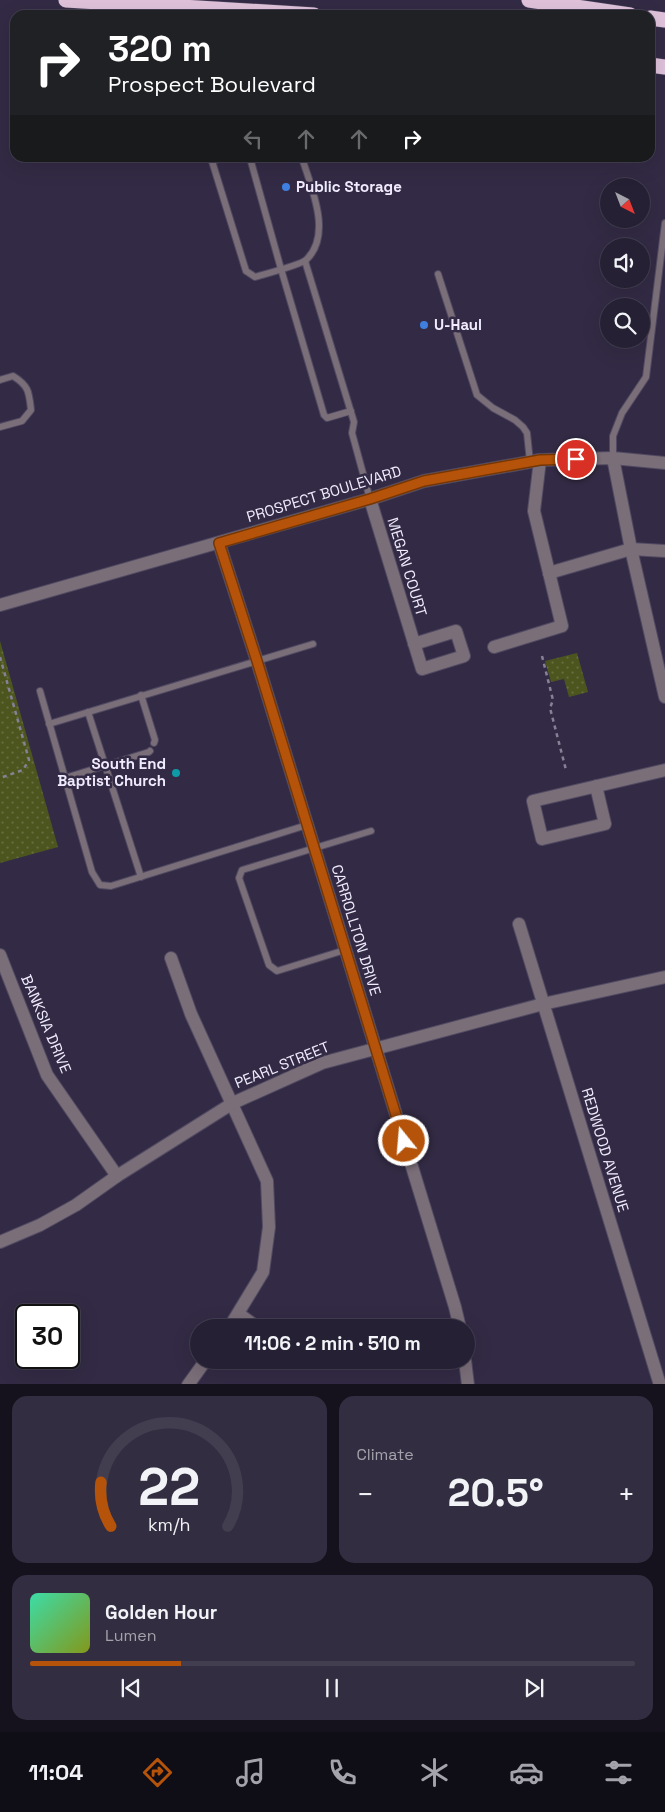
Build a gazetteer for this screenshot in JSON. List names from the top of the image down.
{
  "streets": {
    "street": [
      "PROSPECT BOULEVARD",
      "MEGAN COURT",
      "CARROLLTON DRIVE",
      "BANKSIA DRIVE",
      "PEARL STREET",
      "REDWOOD AVENUE"
    ]
  },
  "crossings": [
    ["PROSPECT BOULEVARD", "MEGAN COURT"],
    ["PROSPECT BOULEVARD", "CARROLLTON DRIVE"],
    ["CARROLLTON DRIVE", "PEARL STREET"],
    ["BANKSIA DRIVE", "PEARL STREET"],
    ["PEARL STREET", "REDWOOD AVENUE"]
  ],
  "places": ["Public Storage", "U-Haul", "South End Baptist Church"],
  "north": "bottom right",
  "page": {
    "turn": ["320 m", "Prospect Boulevard"],
    "limit": "30",
    "trip": "11:06 · 2 min · 510 m",
    "tile": "Climate",
    "heat": ["−", "20.5°", "+"],
    "song": ["Golden Hour", "Lumen"],
    "tabs": "11:04",
    "gauge": ["22", "km/h"]
  }
}
